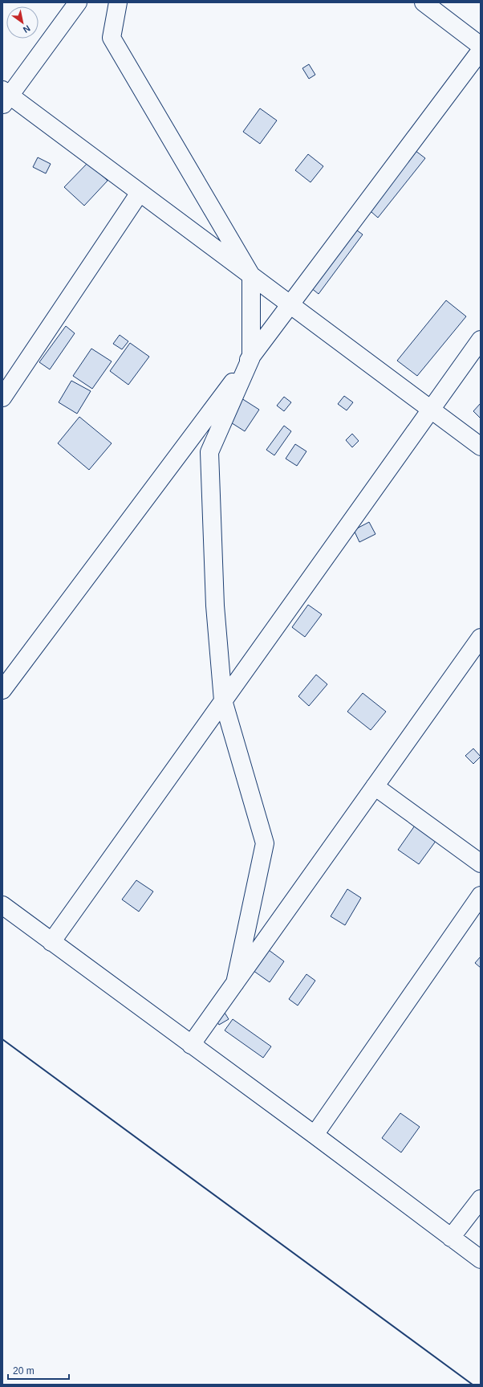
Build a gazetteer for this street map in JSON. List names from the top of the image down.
{
  "scale_bar": "20 m",
  "north": "bottom right"
}
